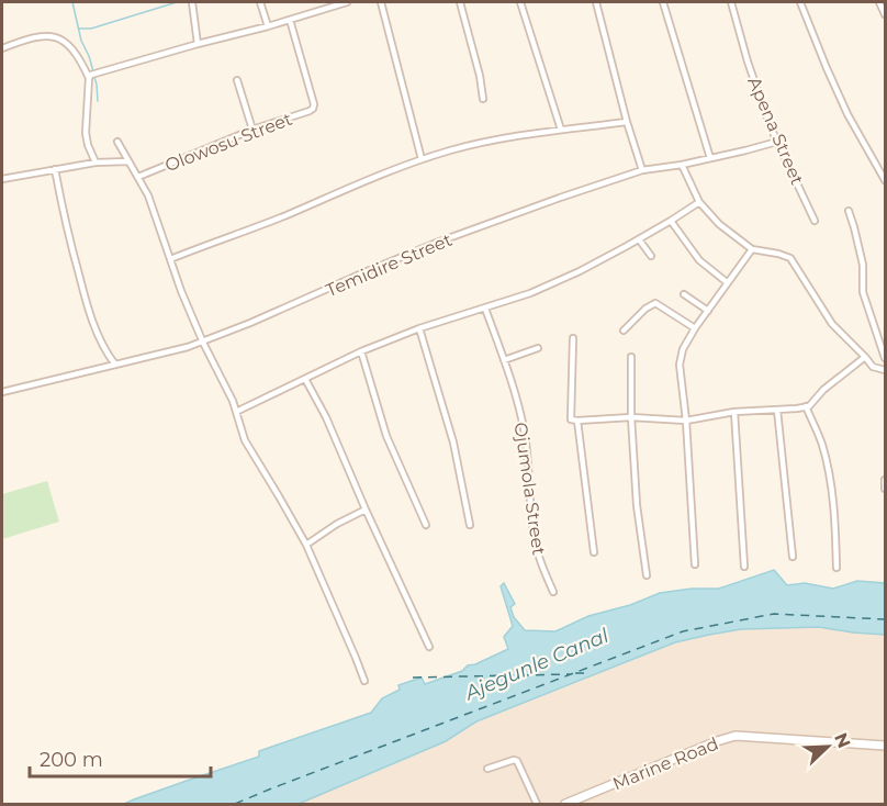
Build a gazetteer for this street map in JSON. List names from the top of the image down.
{
  "streets": {
    "street": [
      "Apena Street",
      "Olowosu Street",
      "Temidire Street",
      "Ojumola Street",
      "Marine Road"
    ]
  },
  "crossings": [
    ["Apena Street", "Temidire Street"]
  ],
  "water": ["Ajegunle Canal"],
  "scale_bar": "200 m",
  "north": "top right"
}
